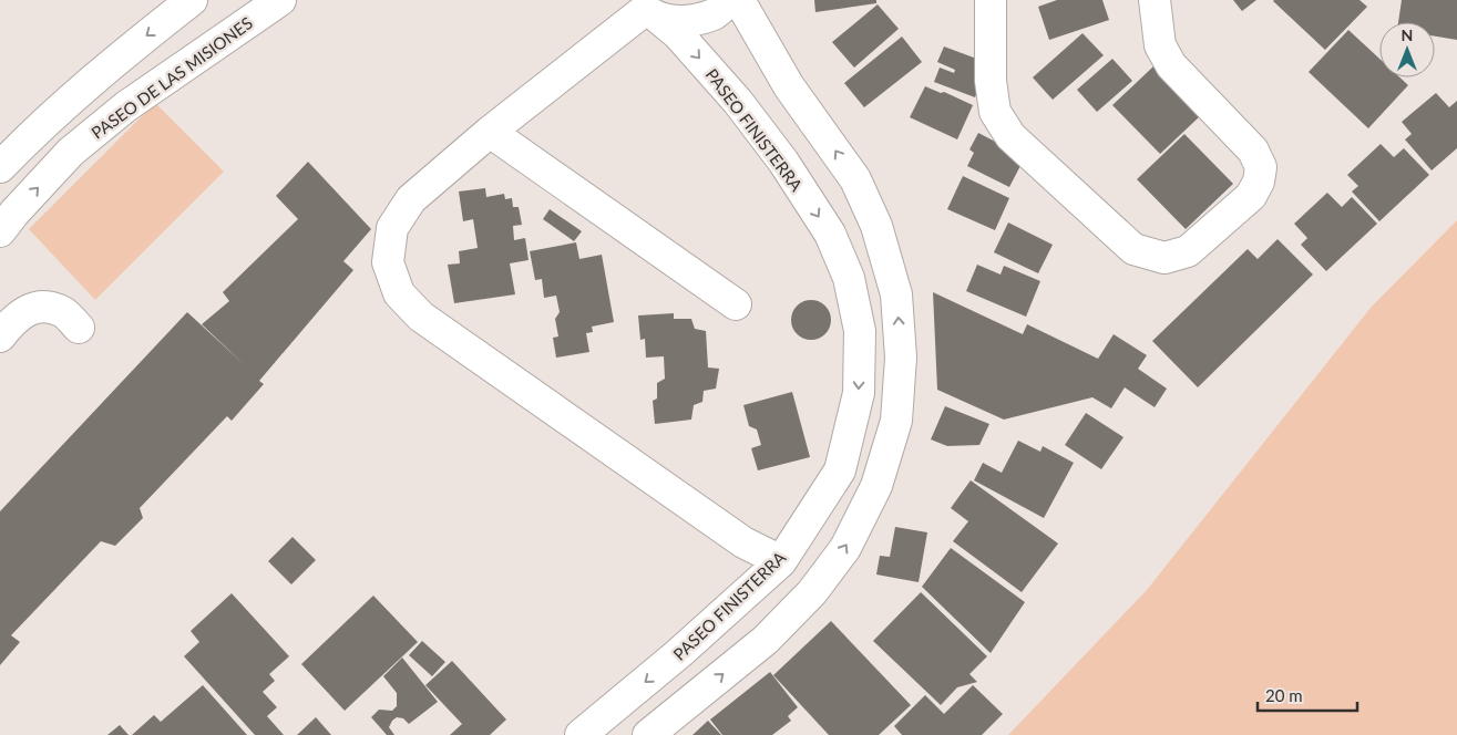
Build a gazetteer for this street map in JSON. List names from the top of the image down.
{
  "streets": {
    "street": ["PASEO DE LAS MISIONES", "PASEO FINISTERRA"]
  },
  "one_way": ["PASEO FINISTERRA"],
  "scale_bar": "20 m",
  "north": "top"
}
